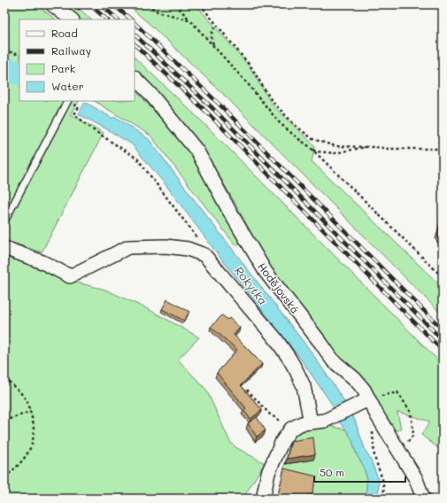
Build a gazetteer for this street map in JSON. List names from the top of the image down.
{
  "streets": {
    "street": ["Hodějovská"]
  },
  "water": ["Rokytka"],
  "legend": [
    "Road",
    "Railway",
    "Park",
    "Water"
  ],
  "scale_bar": "50 m"
}
